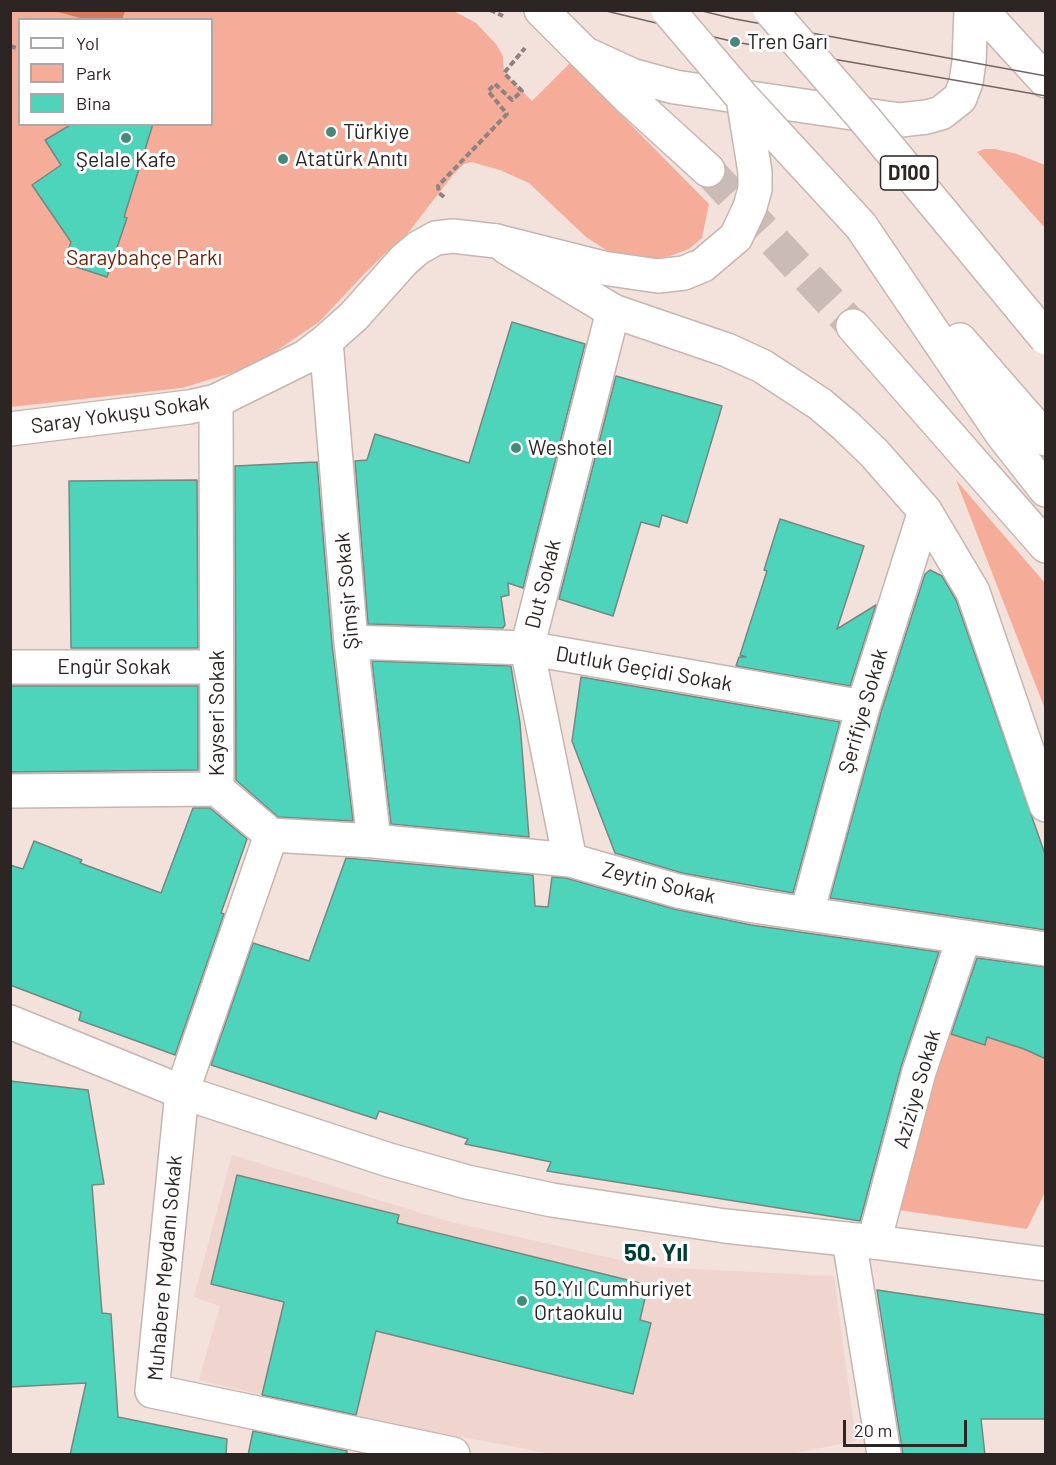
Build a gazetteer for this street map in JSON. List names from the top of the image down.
{
  "streets": {
    "main road": [
      "D100",
      "Saray Yokuşu Sokak",
      "Dut Sokak",
      "Şimşir Sokak",
      "Engür Sokak",
      "Dutluk Geçidi Sokak",
      "Şerifiye Sokak",
      "Kayseri Sokak",
      "Zeytin Sokak",
      "Aziziye Sokak",
      "Muhabere Meydanı Sokak"
    ]
  },
  "crossings": [
    ["Saray Yokuşu Sokak", "Şimşir Sokak"],
    ["Saray Yokuşu Sokak", "Kayseri Sokak"],
    ["Dut Sokak", "Dutluk Geçidi Sokak"],
    ["Dut Sokak", "Zeytin Sokak"],
    ["Şimşir Sokak", "Dutluk Geçidi Sokak"],
    ["Şimşir Sokak", "Zeytin Sokak"],
    ["Engür Sokak", "Kayseri Sokak"],
    ["Dutluk Geçidi Sokak", "Şerifiye Sokak"],
    ["Şerifiye Sokak", "Zeytin Sokak"],
    ["Kayseri Sokak", "Zeytin Sokak"],
    ["Zeytin Sokak", "Aziziye Sokak"]
  ],
  "districts": ["50. Yıl"],
  "parks": ["Saraybahçe Parkı"],
  "places": [
    "Tren Garı",
    "Türkiye",
    "Şelale Kafe",
    "Atatürk Anıtı",
    "Weshotel",
    "50.Yıl Cumhuriyet Ortaokulu"
  ],
  "legend": ["Yol", "Park", "Bina"],
  "scale_bar": "20 m"
}
